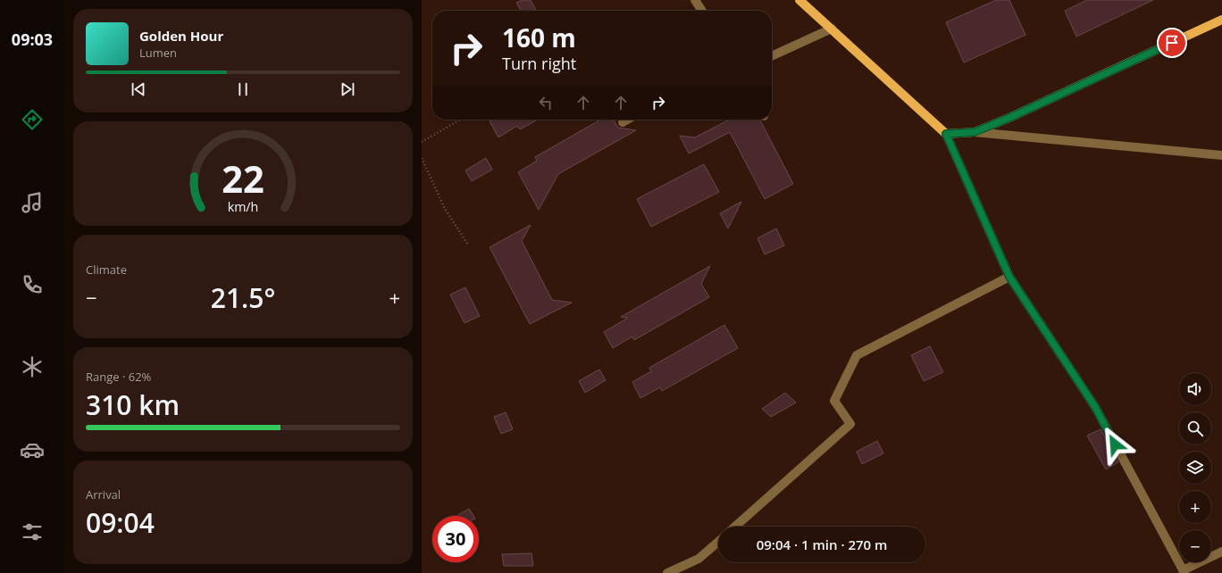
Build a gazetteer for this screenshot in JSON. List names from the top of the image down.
{
  "page": {
    "tabs": "09:03",
    "turn": ["160 m", "Turn right"],
    "song": ["Golden Hour", "Lumen"],
    "tile": [
      "Climate",
      ["Range · 62%", "310 km"],
      ["Arrival", "09:04"]
    ],
    "heat": ["−", "21.5°", "+"],
    "map_buttons": ["+", "−"],
    "limit": "30",
    "trip": "09:04 · 1 min · 270 m",
    "gauge": ["22", "km/h"]
  }
}
